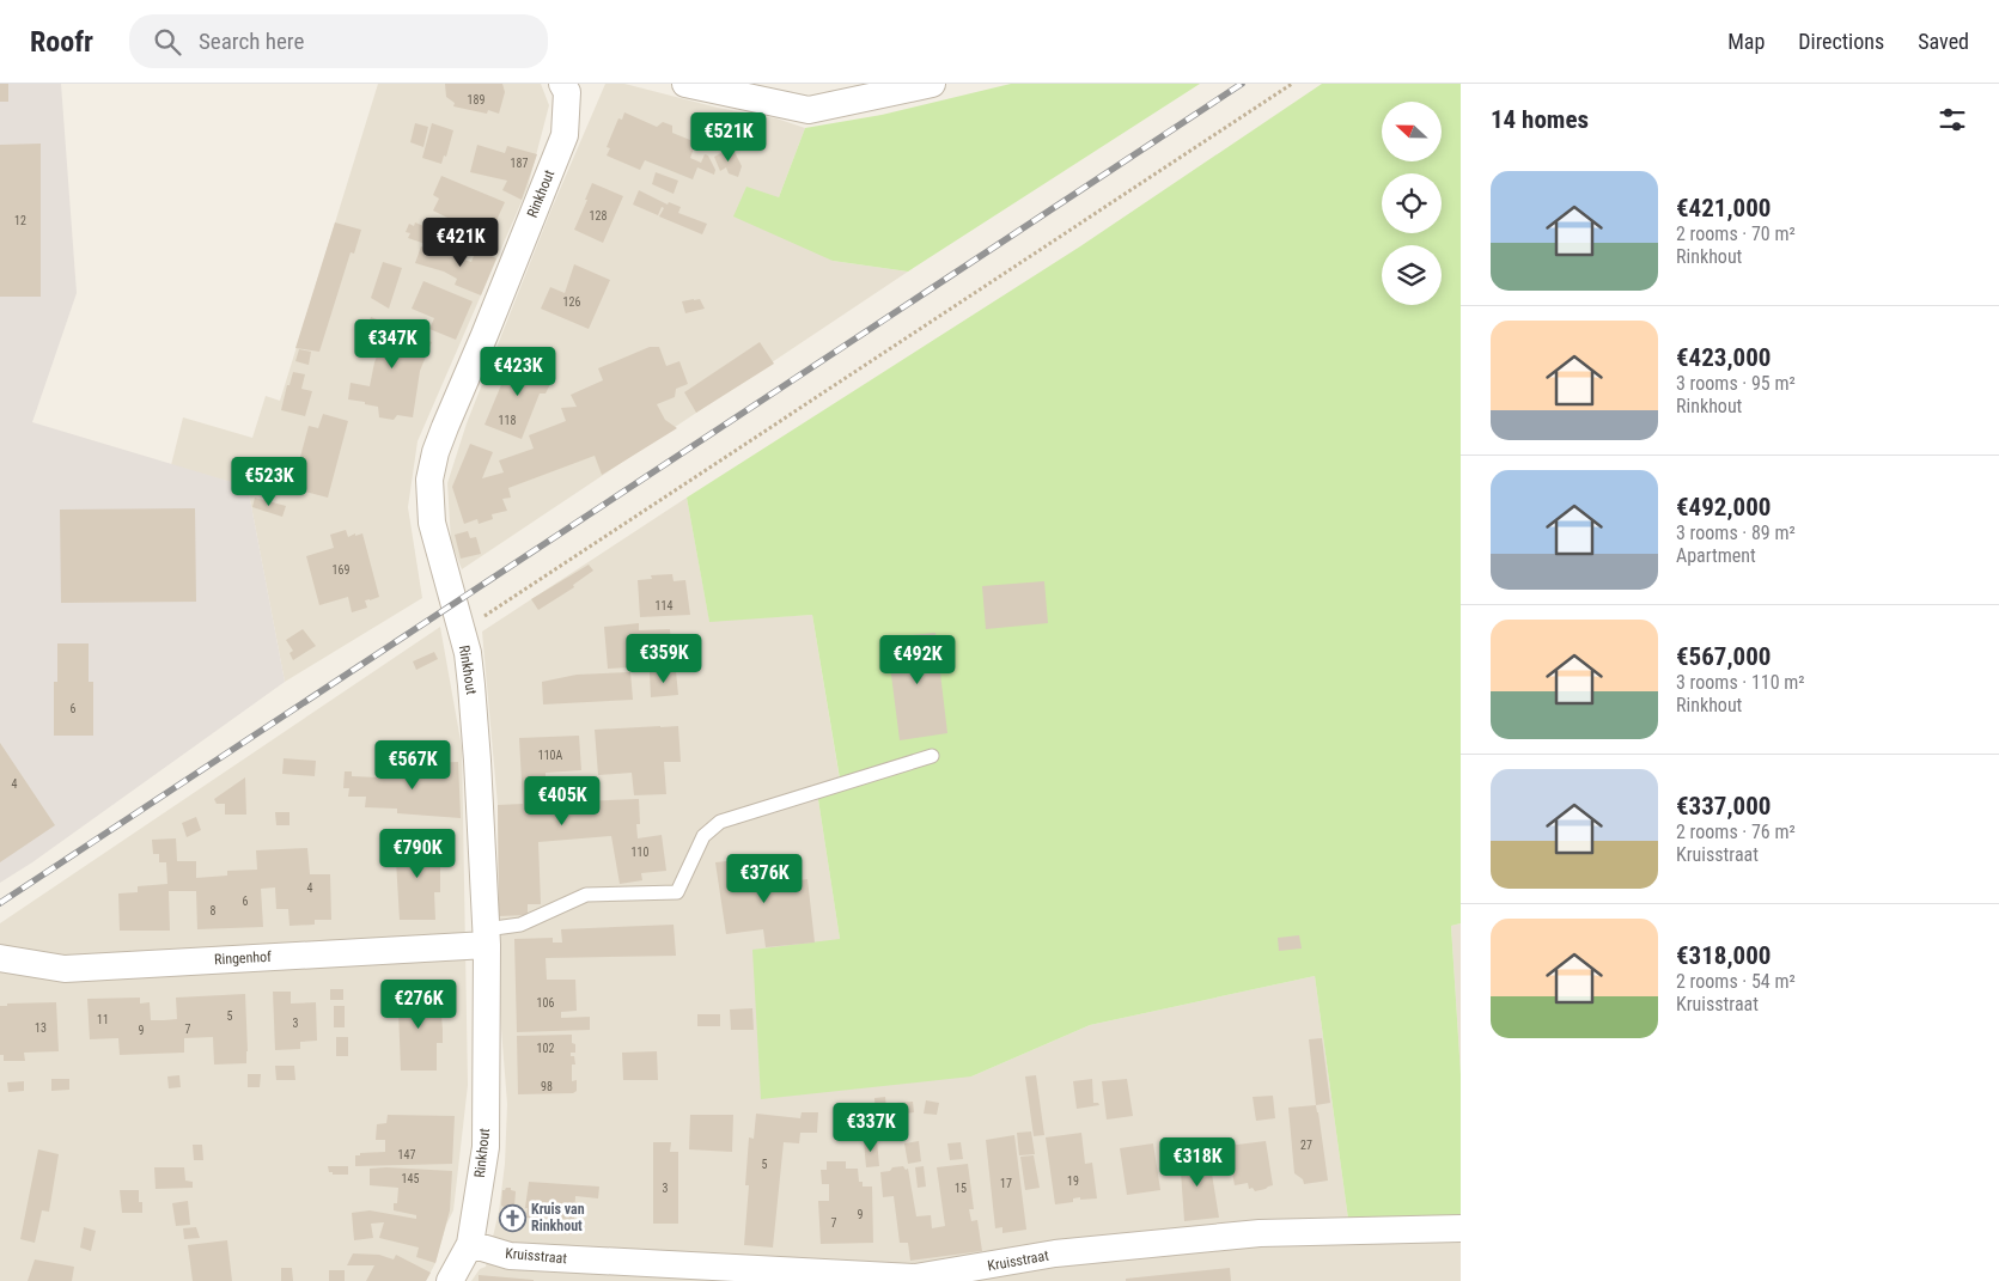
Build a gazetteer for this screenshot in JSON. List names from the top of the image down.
{
  "streets": {
    "street": ["Rinkhout", "Ringenhof", "Kruisstraat"]
  },
  "crossings": [
    ["Rinkhout", "Ringenhof"],
    ["Rinkhout", "Kruisstraat"]
  ],
  "places": {
    "church": ["Kruis van Rinkhout"]
  },
  "house_numbers": [
    "189",
    "187",
    "128",
    "12",
    "126",
    "118",
    "169",
    "114",
    "6",
    "110A",
    "4",
    "110",
    "4",
    "6",
    "8",
    "106",
    "5",
    "11",
    "3",
    "13",
    "7",
    "9",
    "102",
    "98",
    "27",
    "147",
    "5",
    "145",
    "19",
    "17",
    "3",
    "15",
    "9",
    "7"
  ],
  "north": "left",
  "page": {
    "header": "Roofr",
    "search": "Search here",
    "nav": ["Map", "Directions", "Saved"],
    "heading": "14 homes",
    "price": [
      "€521K",
      "€421K",
      "€347K",
      "€423K",
      "€523K",
      "€359K",
      "€492K",
      "€567K",
      "€405K",
      "€790K",
      "€376K",
      "€276K",
      "€337K",
      "€318K"
    ],
    "list": [
      {
        "name": "€421,000",
        "note": "2 rooms · 70 m² · Rinkhout"
      },
      {
        "name": "€423,000",
        "note": "3 rooms · 95 m² · Rinkhout"
      },
      {
        "name": "€492,000",
        "note": "3 rooms · 89 m² · Apartment"
      },
      {
        "name": "€567,000",
        "note": "3 rooms · 110 m² · Rinkhout"
      },
      {
        "name": "€337,000",
        "note": "2 rooms · 76 m² · Kruisstraat"
      },
      {
        "name": "€318,000",
        "note": "2 rooms · 54 m² · Kruisstraat"
      }
    ]
  }
}
